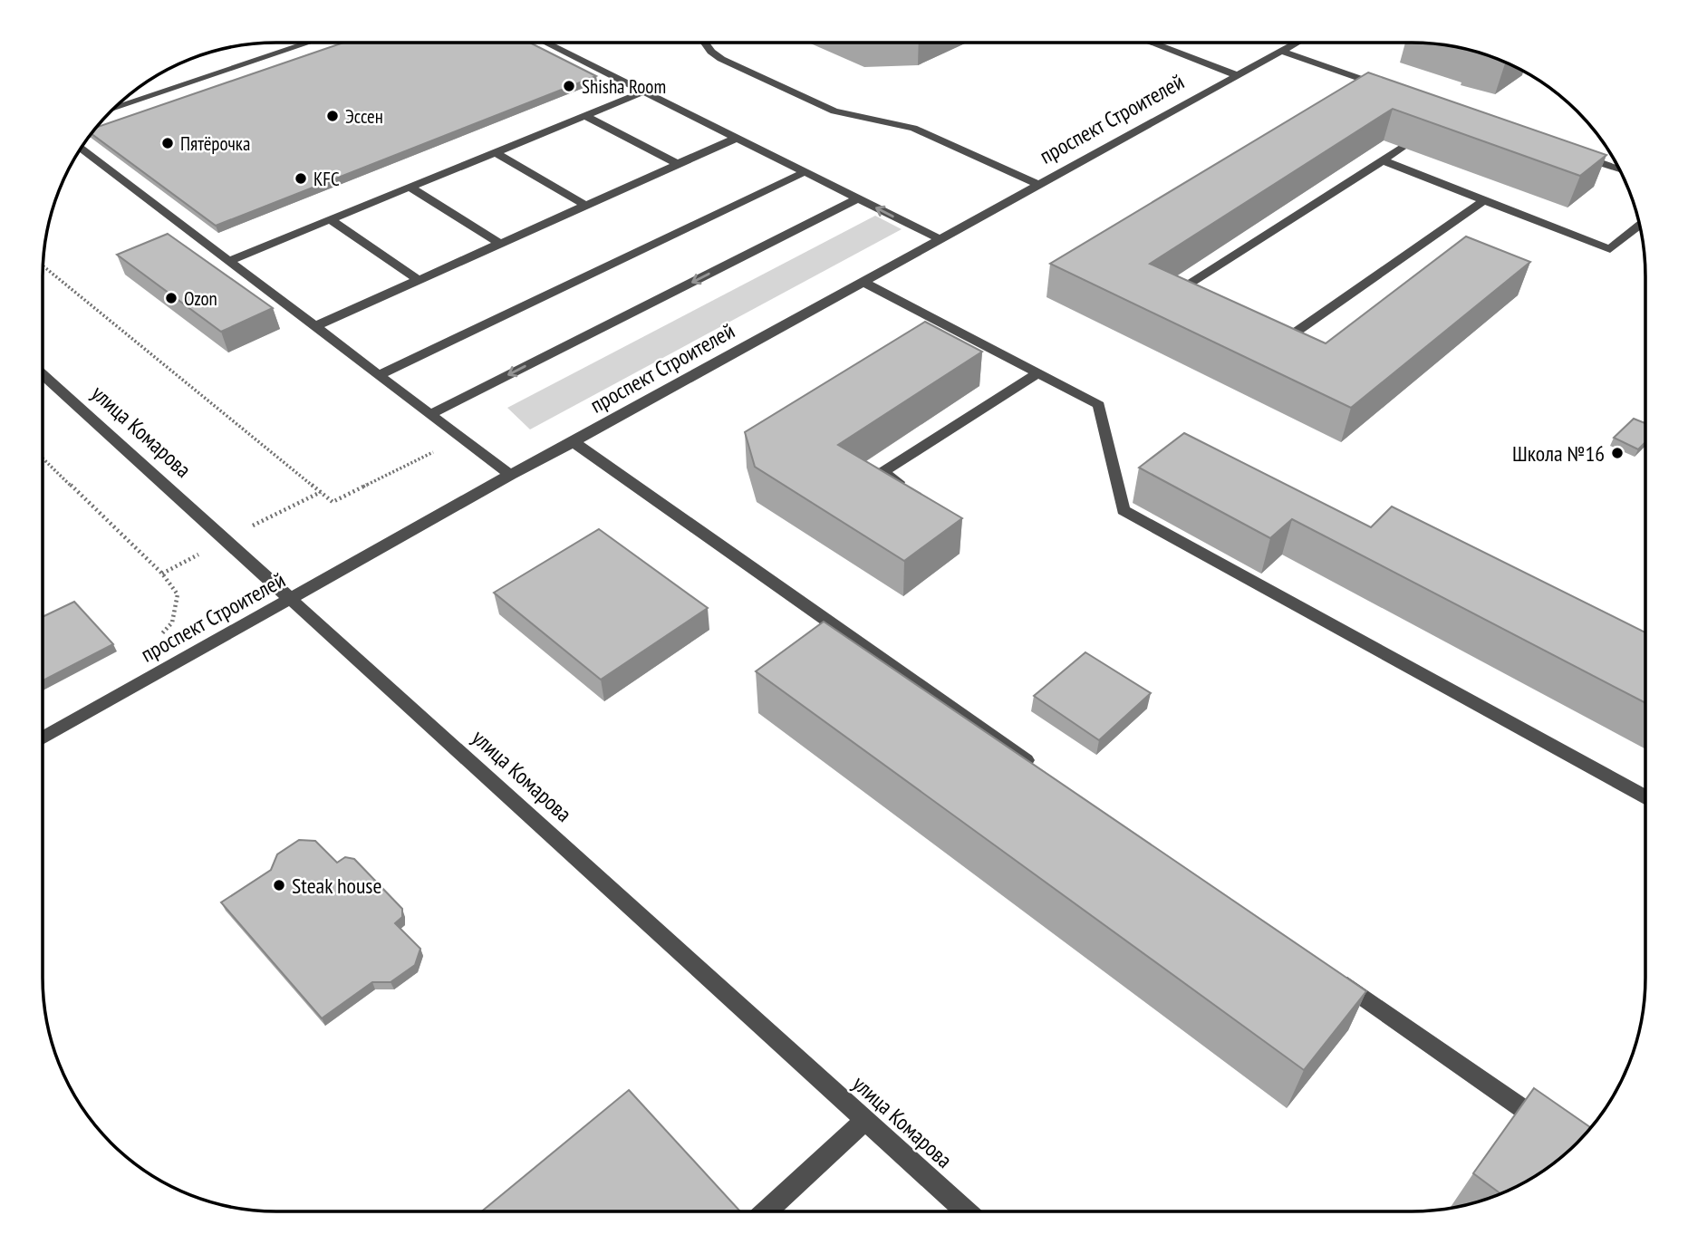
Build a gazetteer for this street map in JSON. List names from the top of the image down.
{
  "streets": {
    "street": ["проспект Строителей", "улица Комарова"]
  },
  "crossings": [
    ["проспект Строителей", "улица Комарова"]
  ],
  "places": [
    "Shisha Room",
    "Эссен",
    "Пятёрочка",
    "KFC",
    "Ozon",
    "Школа №16",
    "Steak house"
  ]
}
